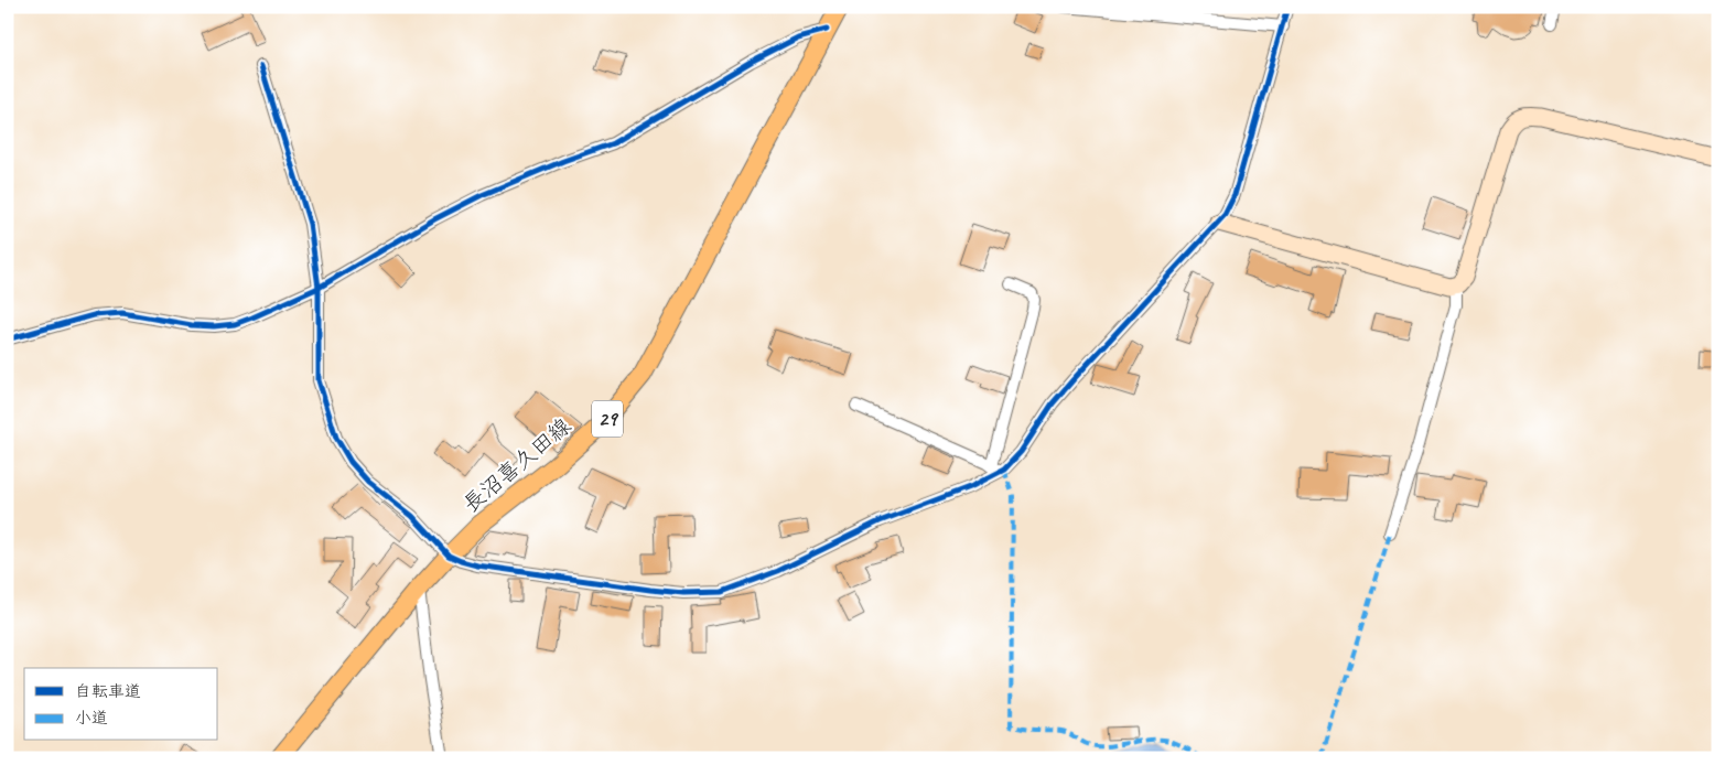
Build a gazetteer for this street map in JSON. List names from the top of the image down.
{
  "streets": {
    "main road": ["29", "長沼喜久田線"]
  },
  "legend": ["自転車道", "小道"]
}
